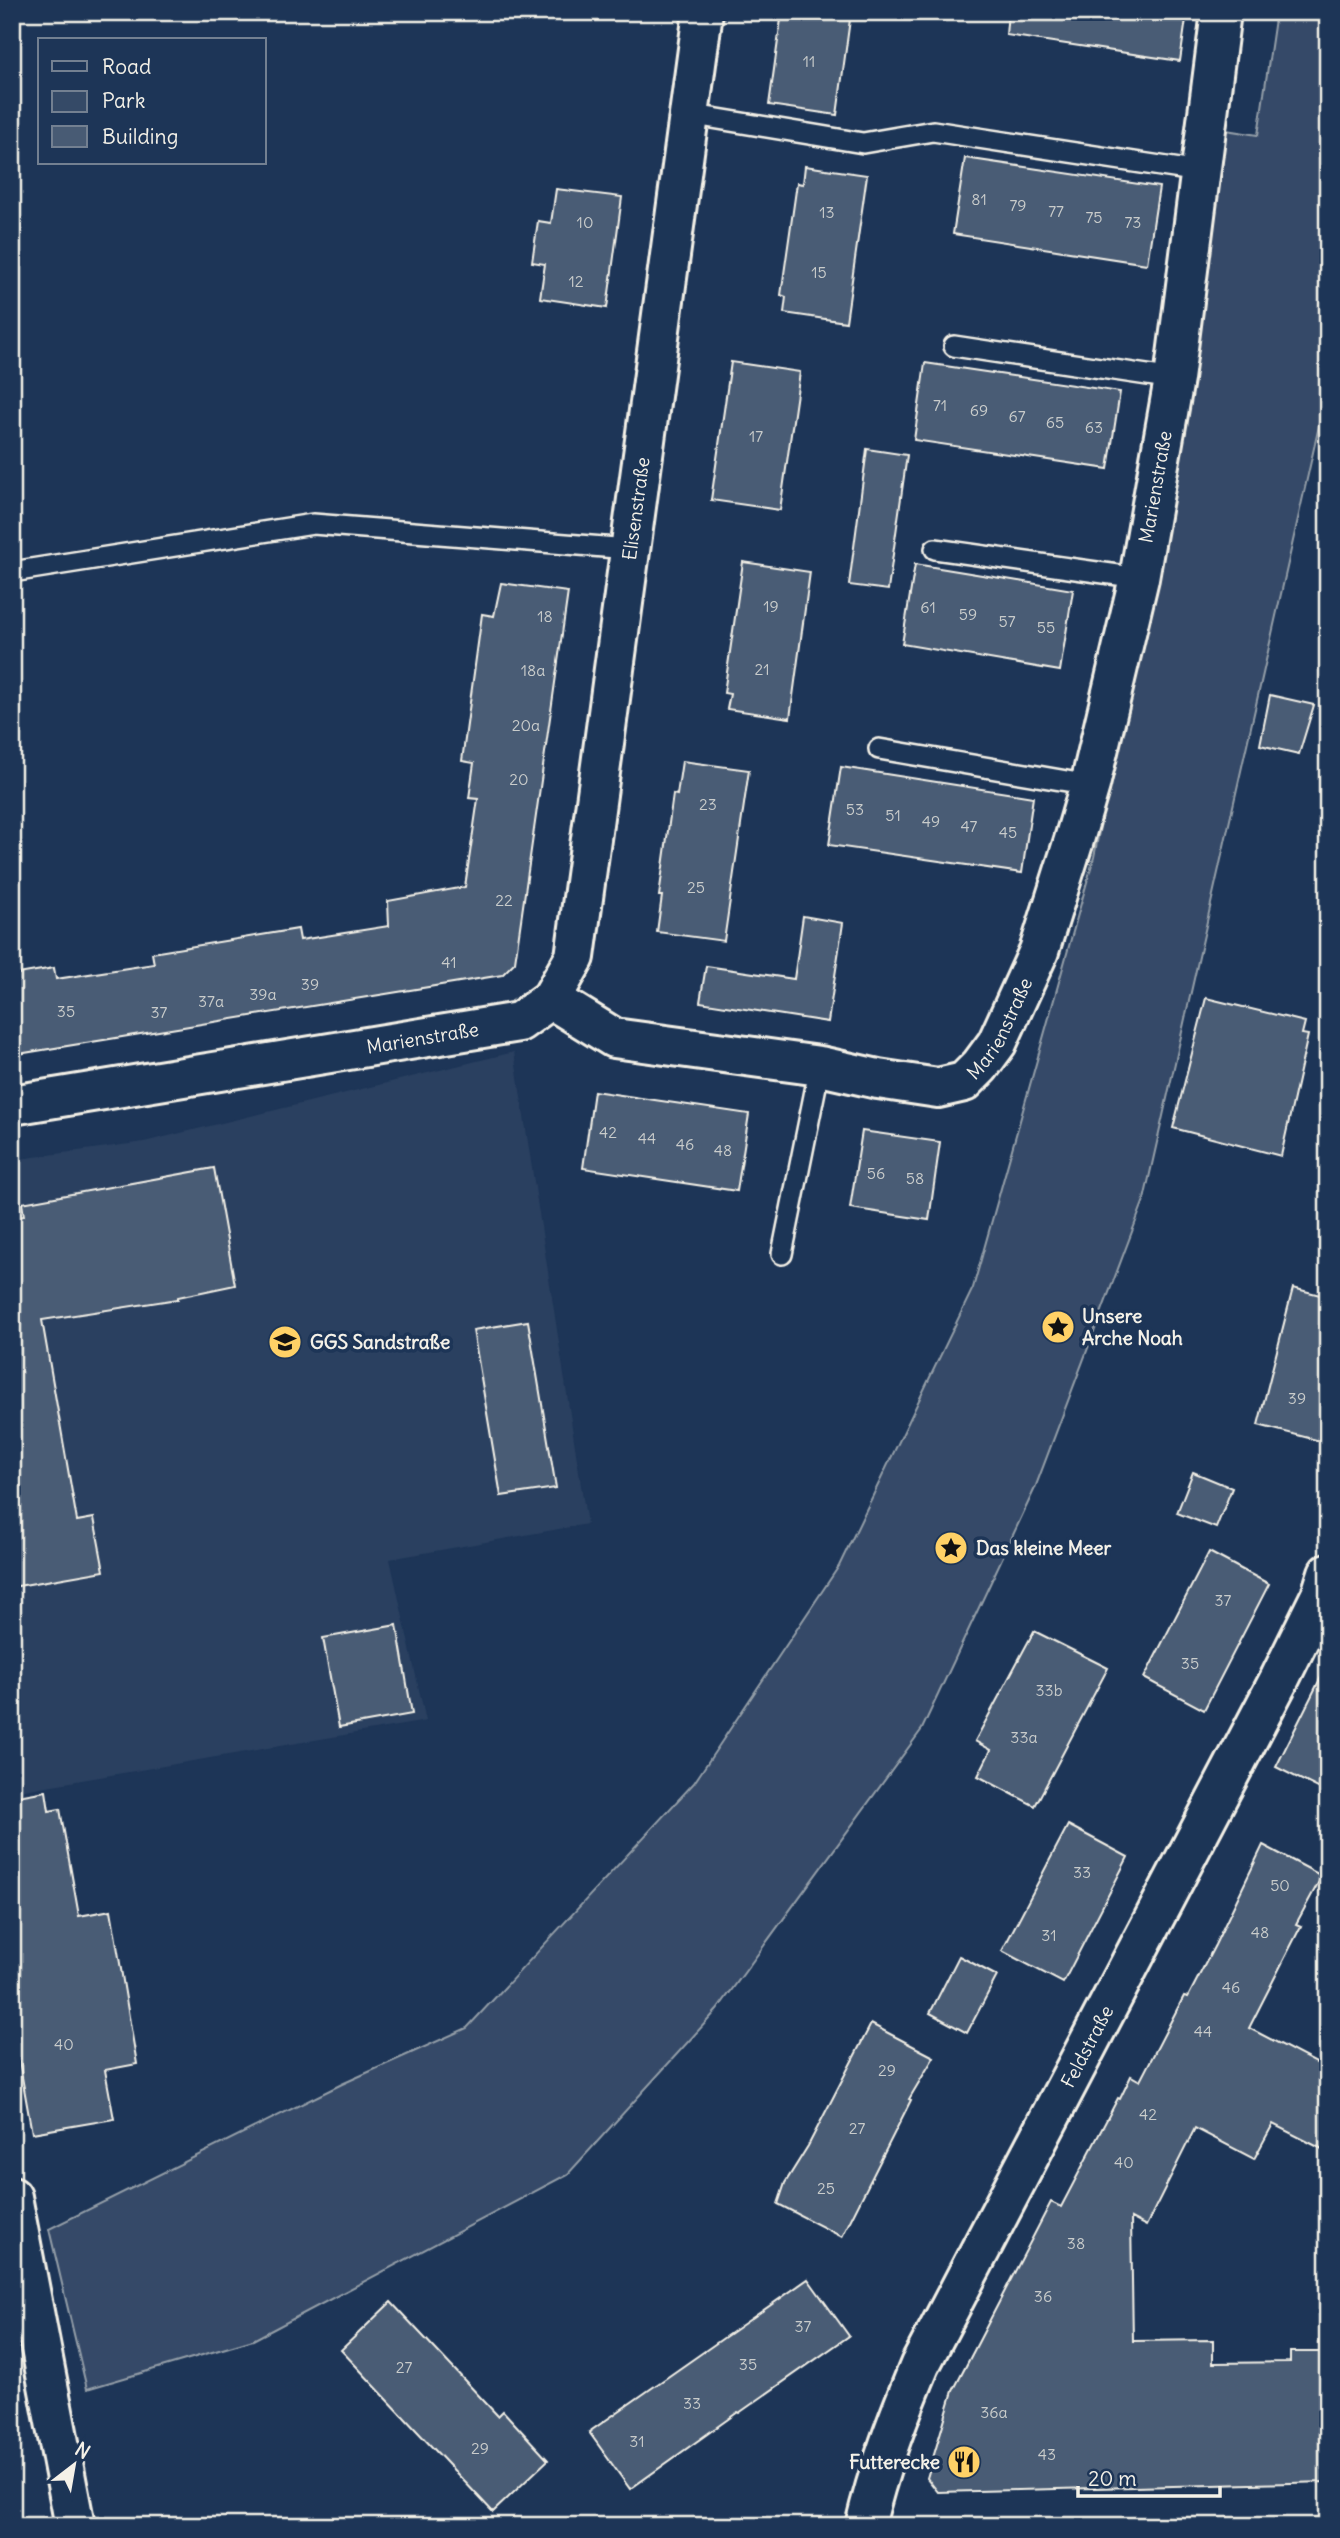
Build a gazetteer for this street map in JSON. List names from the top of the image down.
{
  "streets": {
    "street": ["Marienstraße", "Elisenstraße", "Feldstraße"]
  },
  "crossings": [
    ["Marienstraße", "Elisenstraße"]
  ],
  "places": {
    "place": ["Unsere Arche Noah", "Das kleine Meer"],
    "school or university": ["GGS Sandstraße"],
    "restaurant": ["Futterecke"]
  },
  "house_numbers": [
    "11",
    "81",
    "79",
    "77",
    "13",
    "75",
    "10",
    "73",
    "15",
    "12",
    "71",
    "69",
    "67",
    "65",
    "63",
    "17",
    "19",
    "61",
    "59",
    "18",
    "57",
    "55",
    "21",
    "18a",
    "20a",
    "20",
    "23",
    "53",
    "51",
    "49",
    "47",
    "45",
    "25",
    "22",
    "41",
    "39",
    "39a",
    "37a",
    "35",
    "37",
    "42",
    "44",
    "46",
    "48",
    "56",
    "58",
    "39",
    "37",
    "35",
    "33b",
    "33a",
    "33",
    "50",
    "48",
    "31",
    "46",
    "44",
    "40",
    "29",
    "42",
    "27",
    "40",
    "25",
    "38",
    "36",
    "37",
    "35",
    "27",
    "33",
    "36a",
    "31",
    "29",
    "43"
  ],
  "legend": ["Road", "Park", "Building"],
  "scale_bar": "20 m",
  "north": "top right"
}
